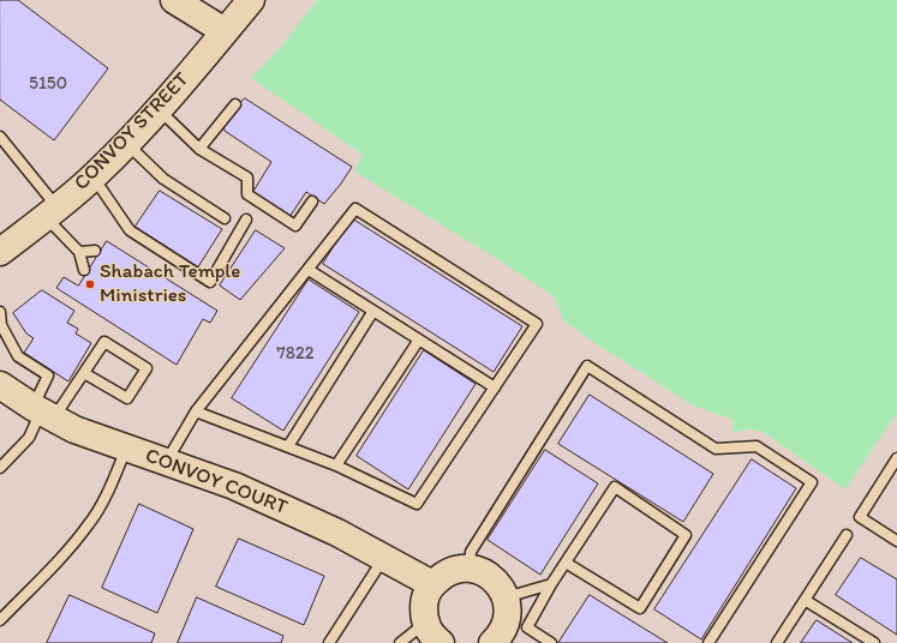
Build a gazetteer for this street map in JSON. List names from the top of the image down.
{
  "streets": {
    "street": ["CONVOY STREET", "CONVOY COURT"]
  },
  "places": ["Shabach Temple Ministries"],
  "house_numbers": ["5150", "7822"]
}
